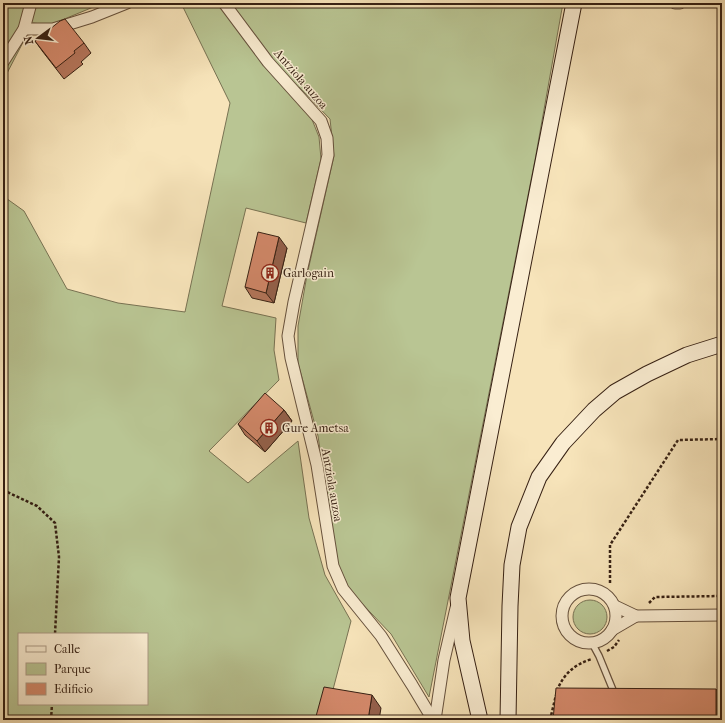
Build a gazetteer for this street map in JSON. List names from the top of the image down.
{
  "streets": {
    "street": ["Antziola auzoa"]
  },
  "places": {
    "building": ["Garlogain", "Gure Ametsa"]
  },
  "legend": ["Calle", "Parque", "Edificio"],
  "north": "left"
}
